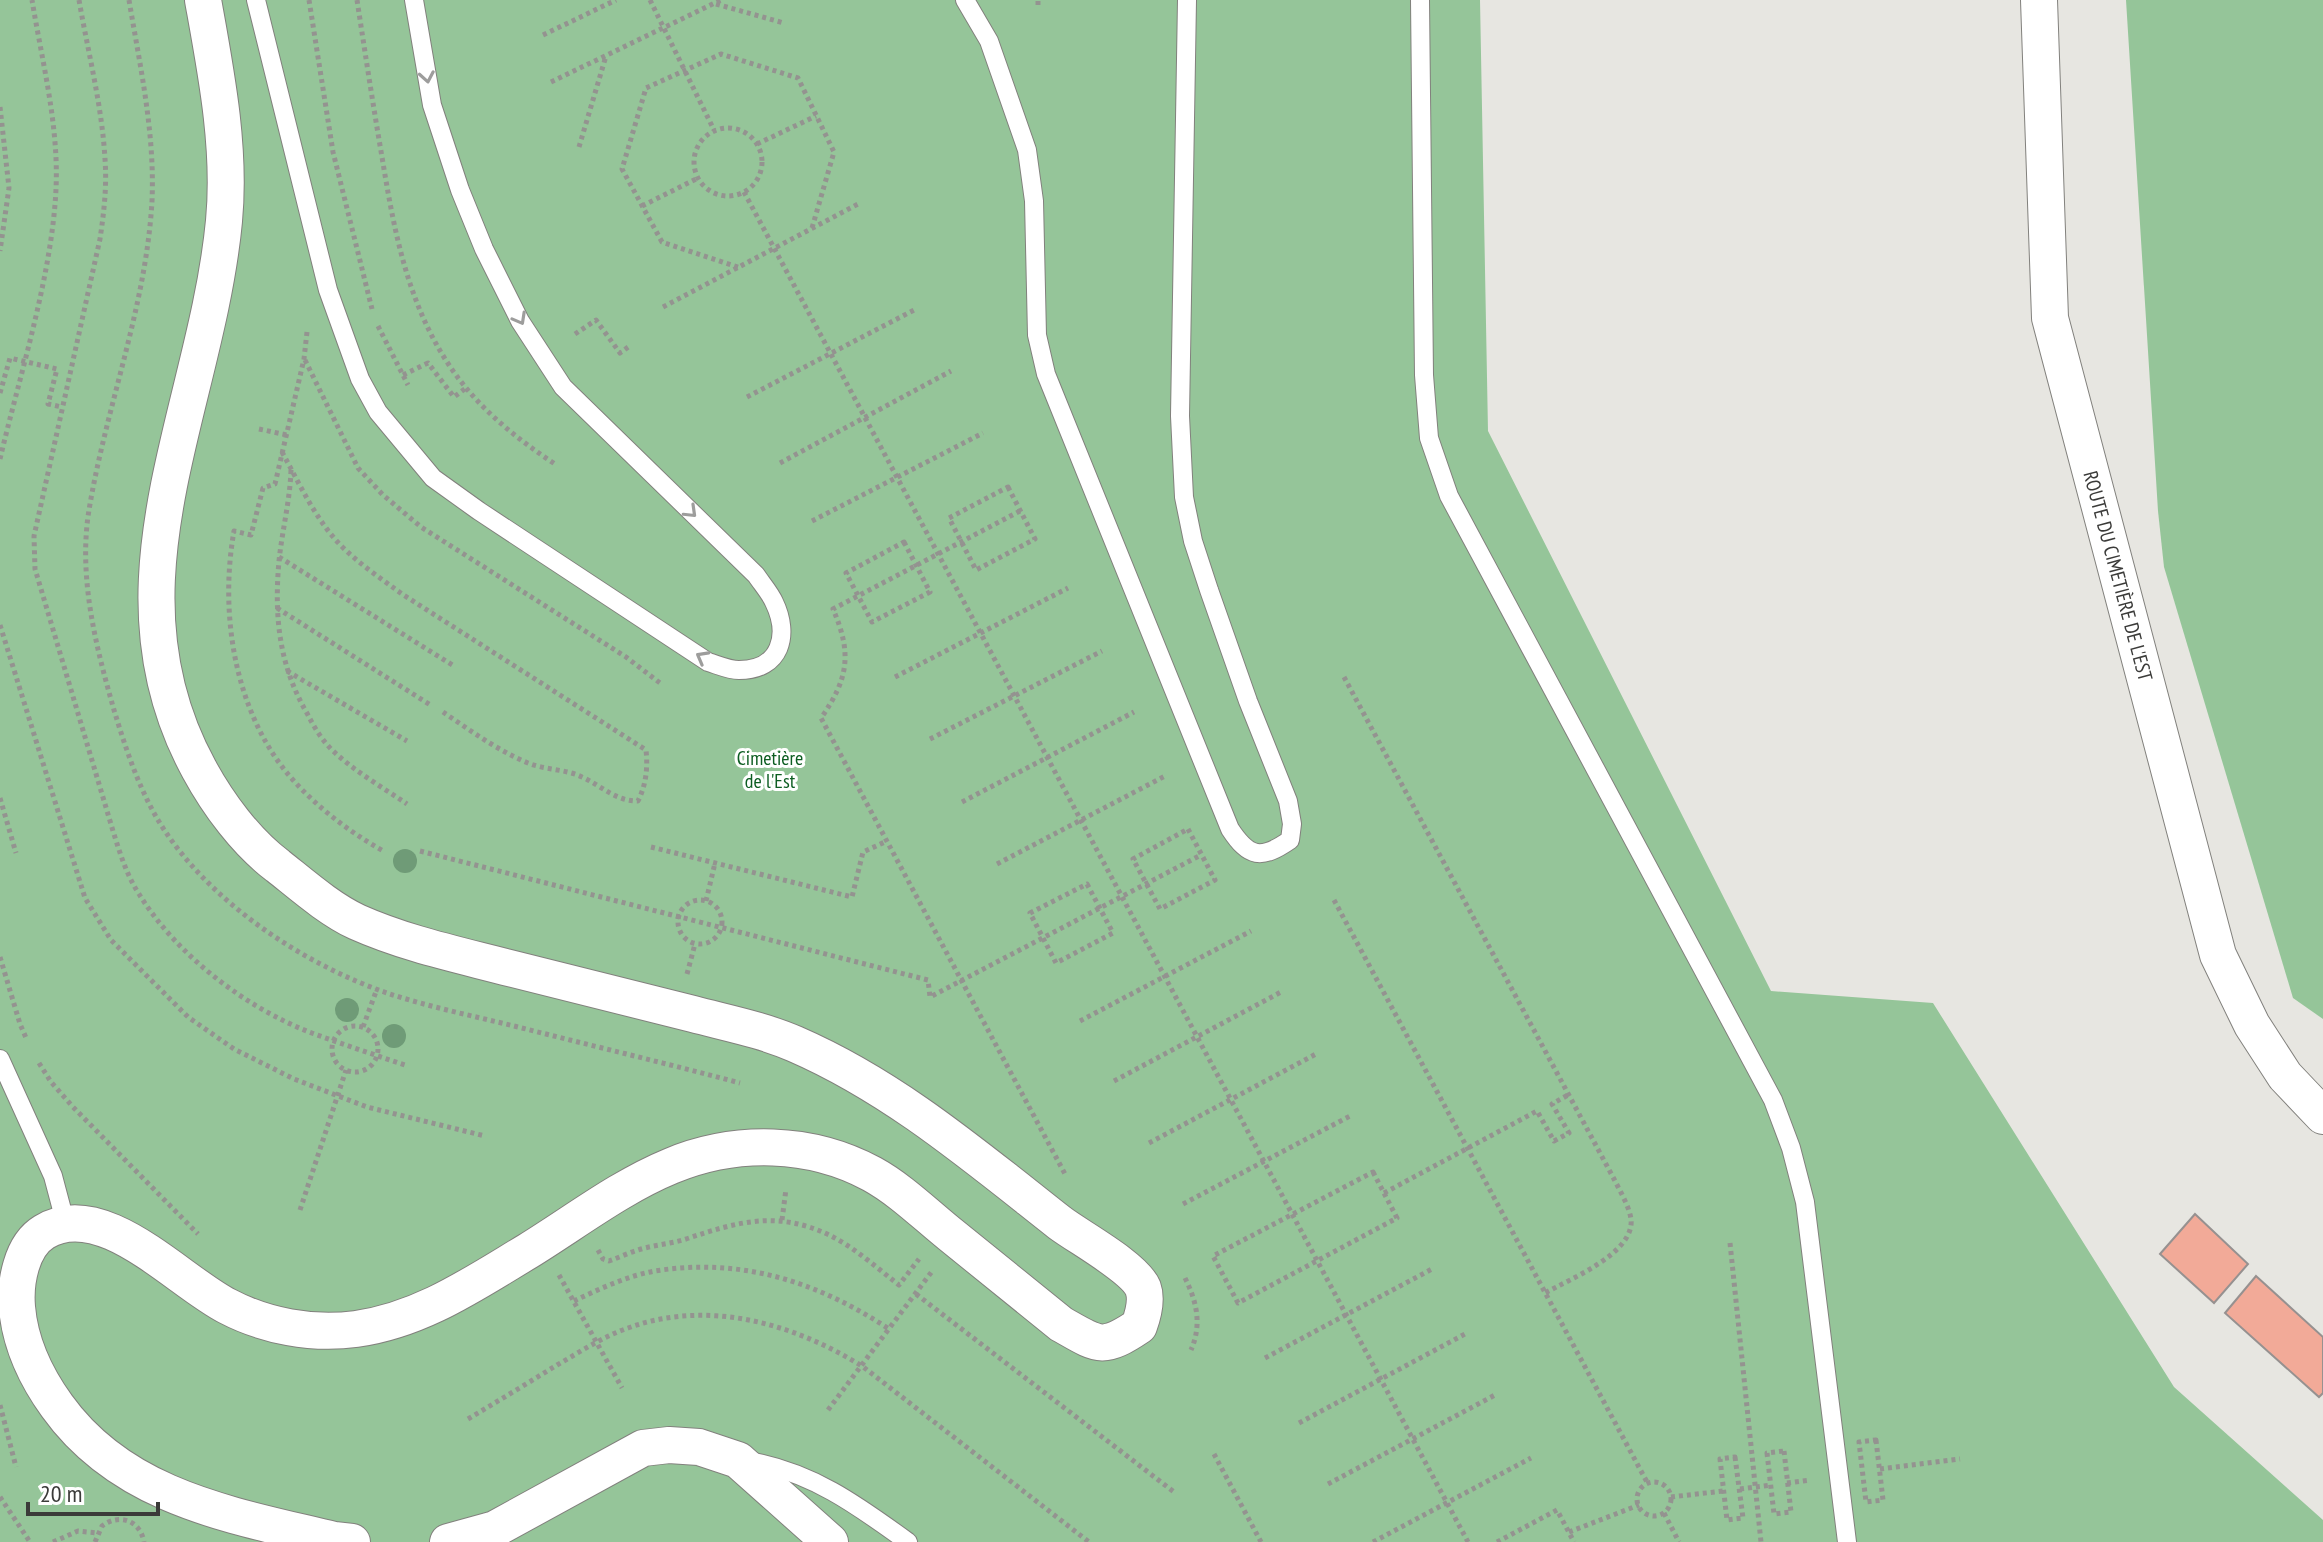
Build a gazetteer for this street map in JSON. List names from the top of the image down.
{
  "streets": {
    "street": ["ROUTE DU CIMETIÈRE DE L'EST"]
  },
  "parks": ["Cimetière de l'Est"],
  "scale_bar": "20 m"
}
